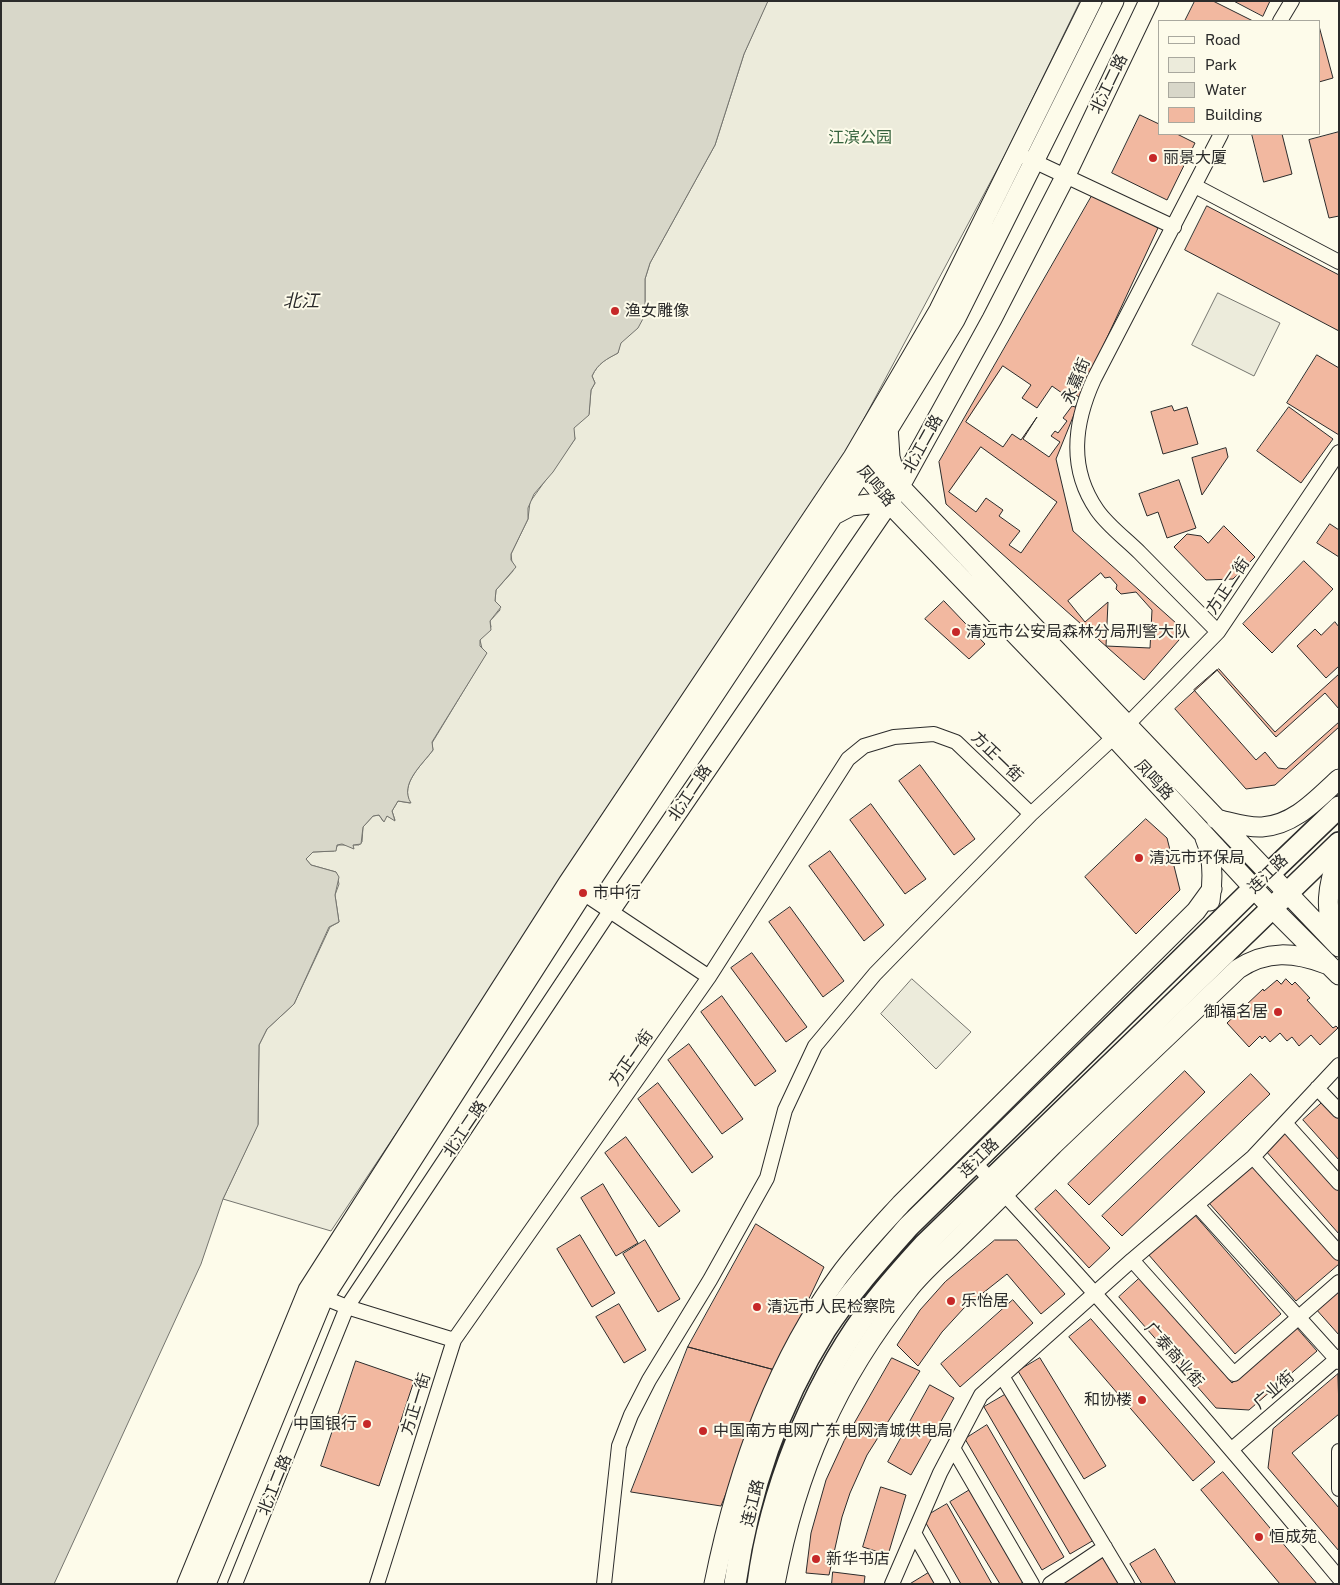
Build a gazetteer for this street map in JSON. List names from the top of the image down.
{
  "streets": {
    "main road": ["北江二路", "凤鸣路", "连江路"],
    "street": [
      "永嘉街",
      "方正二街",
      "方正一街",
      "广泰商业街",
      "广业街"
    ]
  },
  "crossings": [
    ["北江二路", "凤鸣路"],
    ["永嘉街", "方正二街"],
    ["凤鸣路", "方正二街"],
    ["凤鸣路", "连江路"],
    ["连江路", "广泰商业街"],
    ["广泰商业街", "广业街"]
  ],
  "water": ["北江"],
  "parks": ["江滨公园"],
  "places": [
    "丽景大厦",
    "渔女雕像",
    "清远市公安局森林分局刑警大队",
    "清远市环保局",
    "市中行",
    "御福名居",
    "乐怡居",
    "清远市人民检察院",
    "和协楼",
    "中国银行",
    "中国南方电网广东电网清城供电局",
    "恒成苑",
    "新华书店"
  ],
  "legend": [
    "Road",
    "Park",
    "Water",
    "Building"
  ]
}
